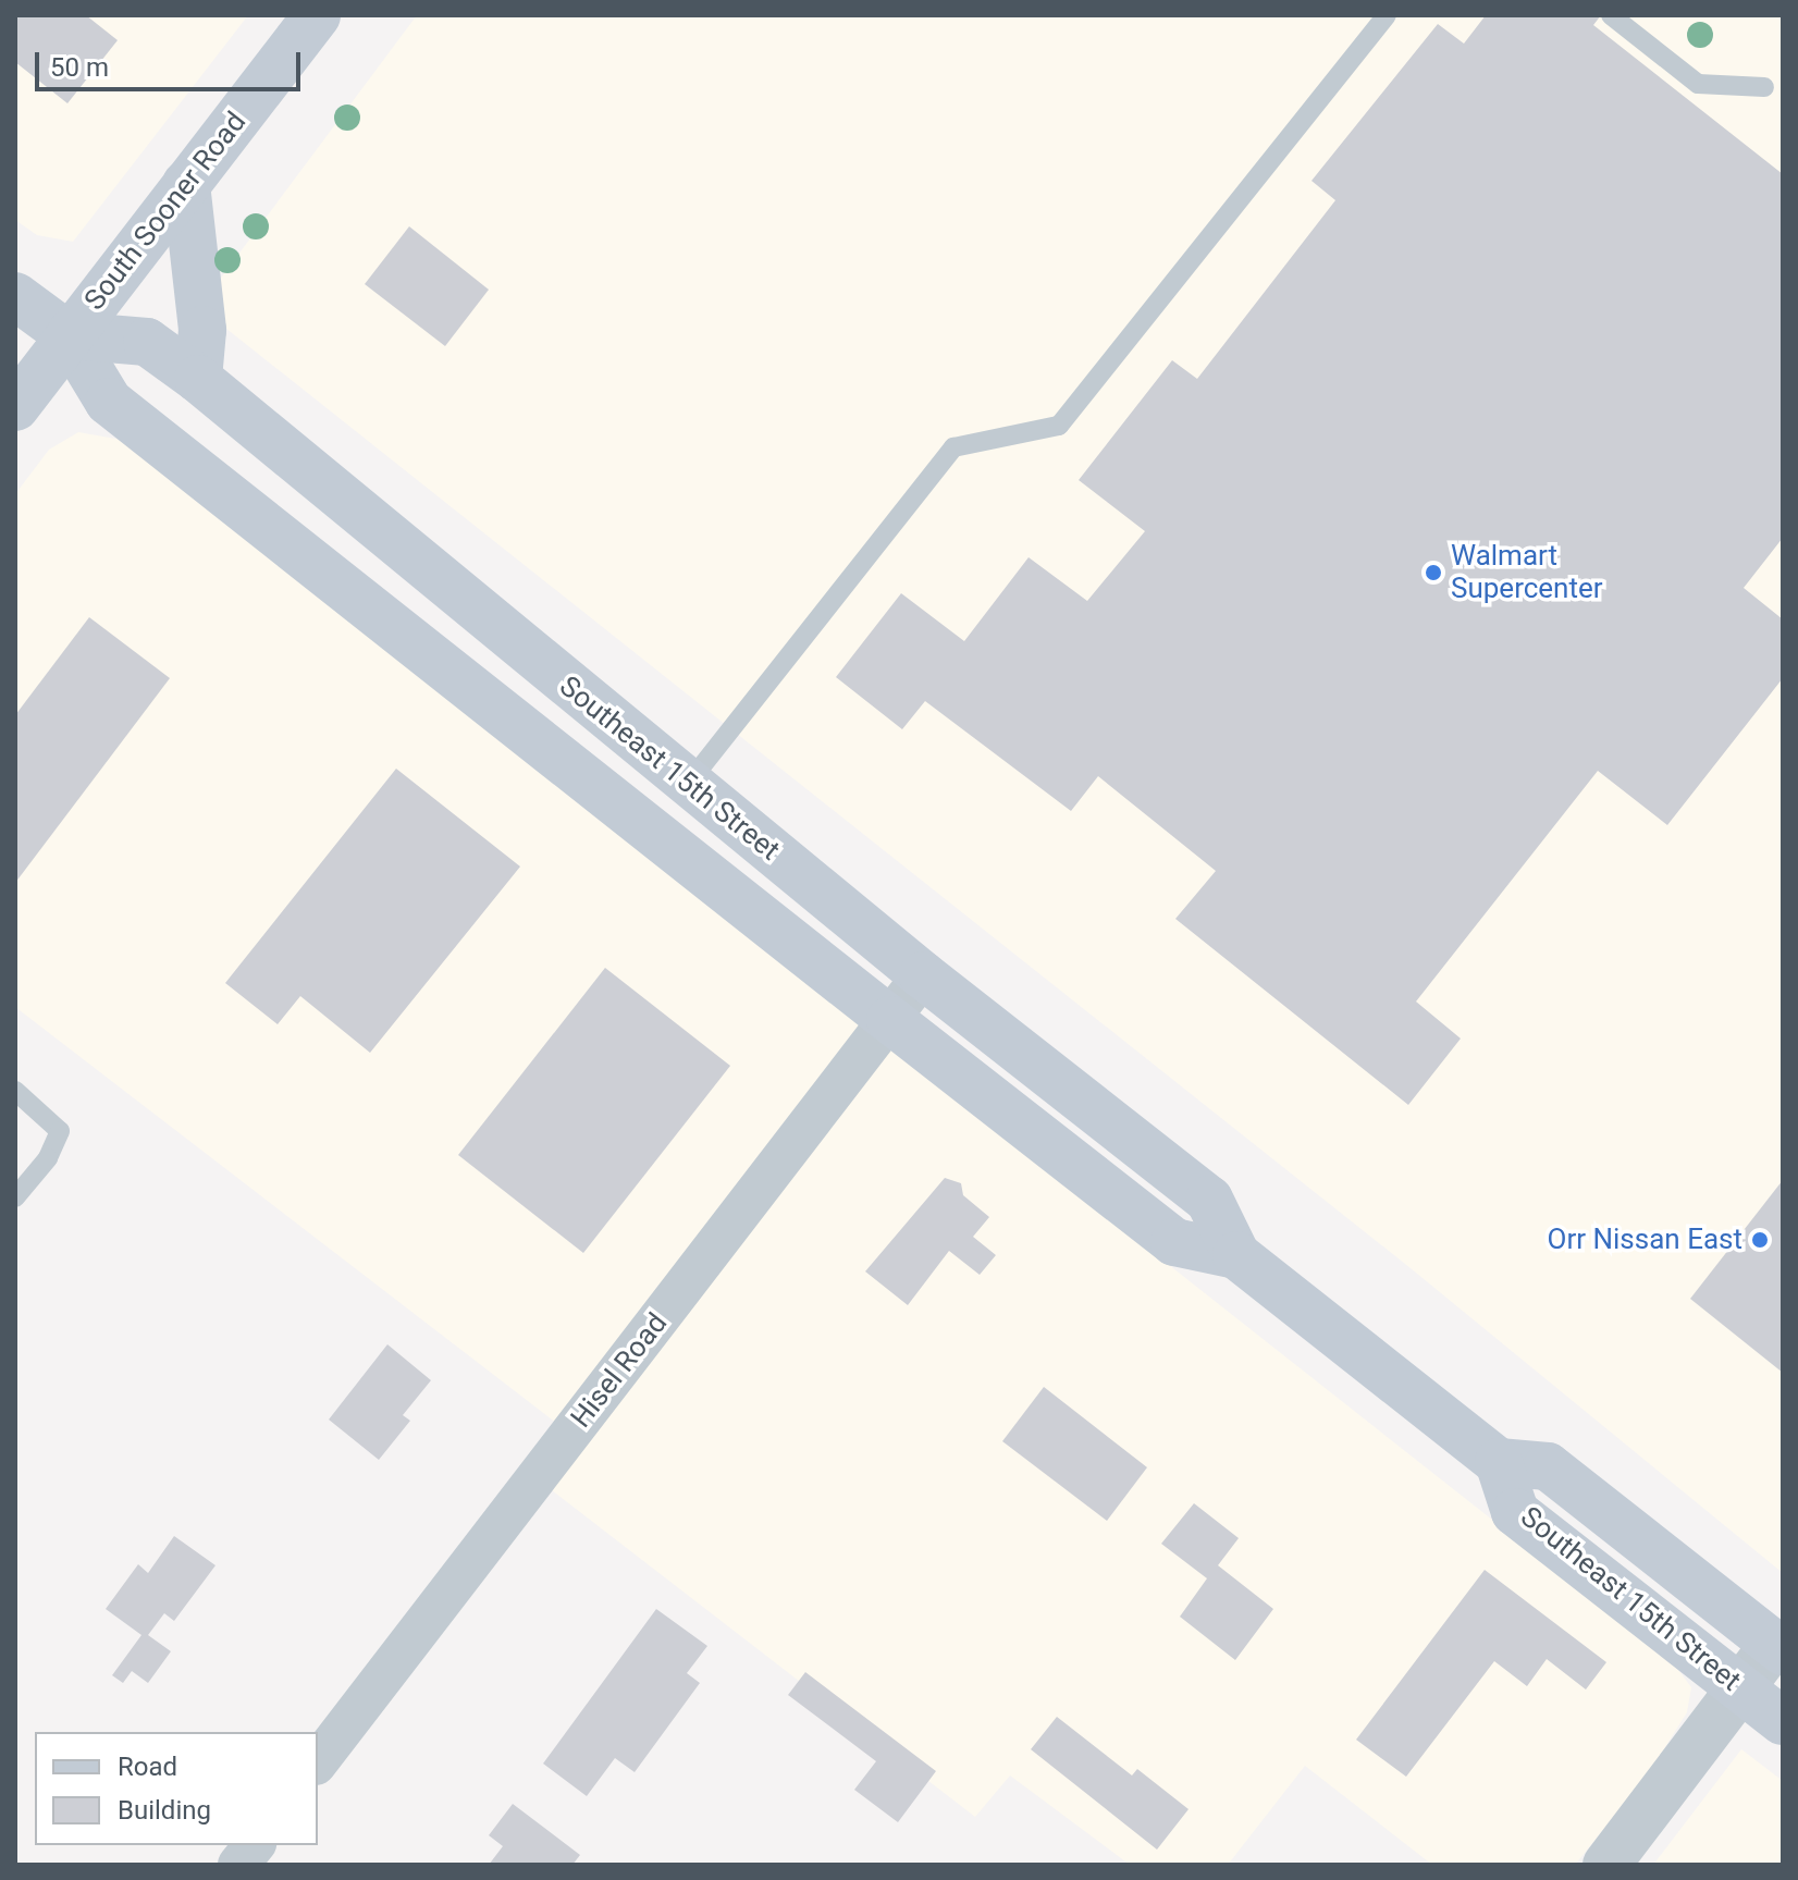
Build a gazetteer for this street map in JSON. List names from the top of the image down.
{
  "streets": {
    "main road": ["South Sooner Road", "Southeast 15th Street"],
    "street": ["Hisel Road"]
  },
  "crossings": [
    ["South Sooner Road", "Southeast 15th Street"],
    ["Southeast 15th Street", "Hisel Road"]
  ],
  "places": ["Walmart Supercenter", "Orr Nissan East"],
  "legend": ["Road", "Building"],
  "scale_bar": "50 m"
}
